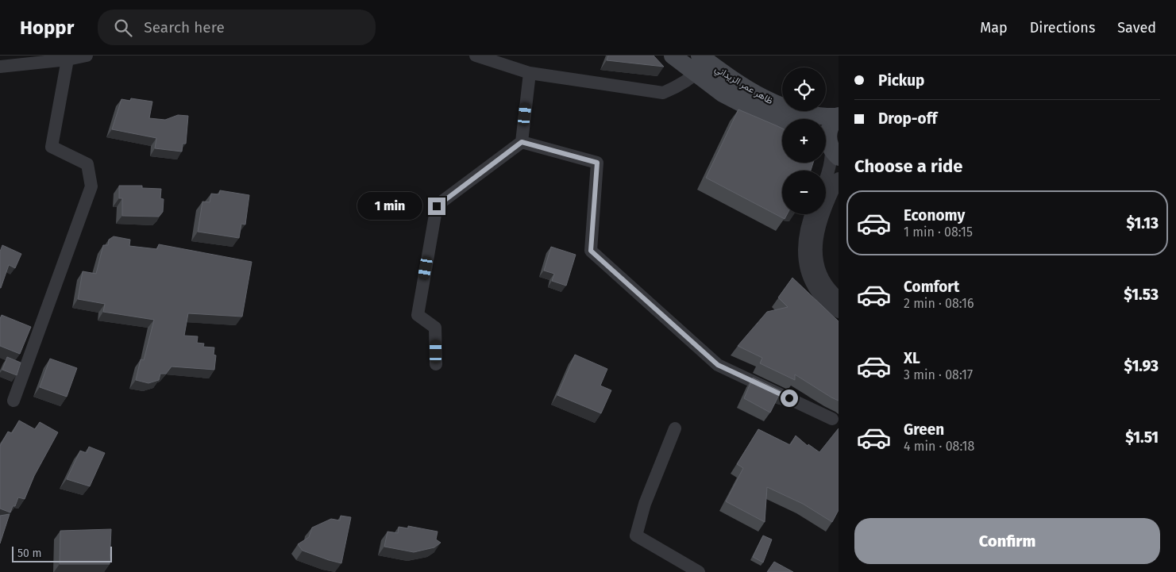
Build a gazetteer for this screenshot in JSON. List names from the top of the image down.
{
  "streets": {
    "main road": ["ظاهر عمر الزيداني"]
  },
  "scale_bar": "50 m",
  "page": {
    "header": "Hoppr",
    "search": "Search here",
    "nav": ["Map", "Directions", "Saved"],
    "banner": ["Pickup", "Drop-off"],
    "map_buttons": ["+", "−"],
    "heading": "Choose a ride",
    "list": [
      {
        "name": "Economy",
        "note": "1 min · 08:15",
        "value": "$1.13"
      },
      {
        "name": "Comfort",
        "note": "2 min · 08:16",
        "value": "$1.53"
      },
      {
        "name": "XL",
        "note": "3 min · 08:17",
        "value": "$1.93"
      },
      {
        "name": "Green",
        "note": "4 min · 08:18",
        "value": "$1.51"
      }
    ],
    "bubble": "1 min",
    "buttons": "Confirm",
    "scale": "50 m"
  }
}
